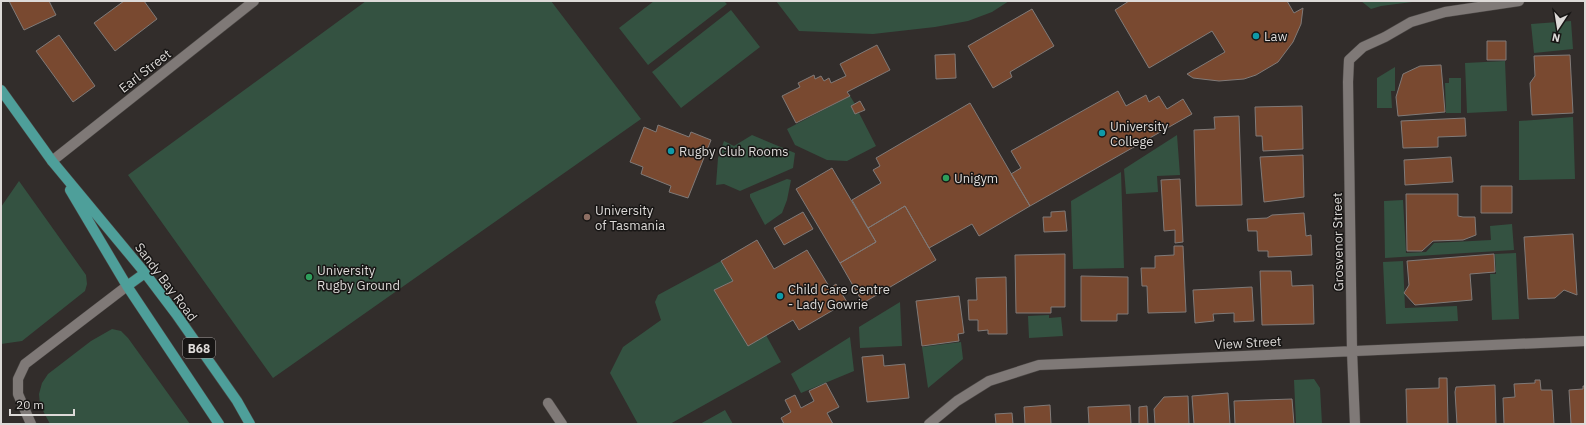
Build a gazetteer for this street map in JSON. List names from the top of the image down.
{
  "streets": {
    "main road": ["Sandy Bay Road", "B68"],
    "street": ["Earl Street", "Grosvenor Street", "View Street"]
  },
  "crossings": [
    ["Earl Street", "Sandy Bay Road"],
    ["Grosvenor Street", "View Street"]
  ],
  "places": [
    "Law",
    "University College",
    "Rugby Club Rooms",
    "Unigym",
    "University of Tasmania",
    "University Rugby Ground",
    "Child Care Centre - Lady Gowrie"
  ],
  "scale_bar": "20 m",
  "north": "bottom"
}
